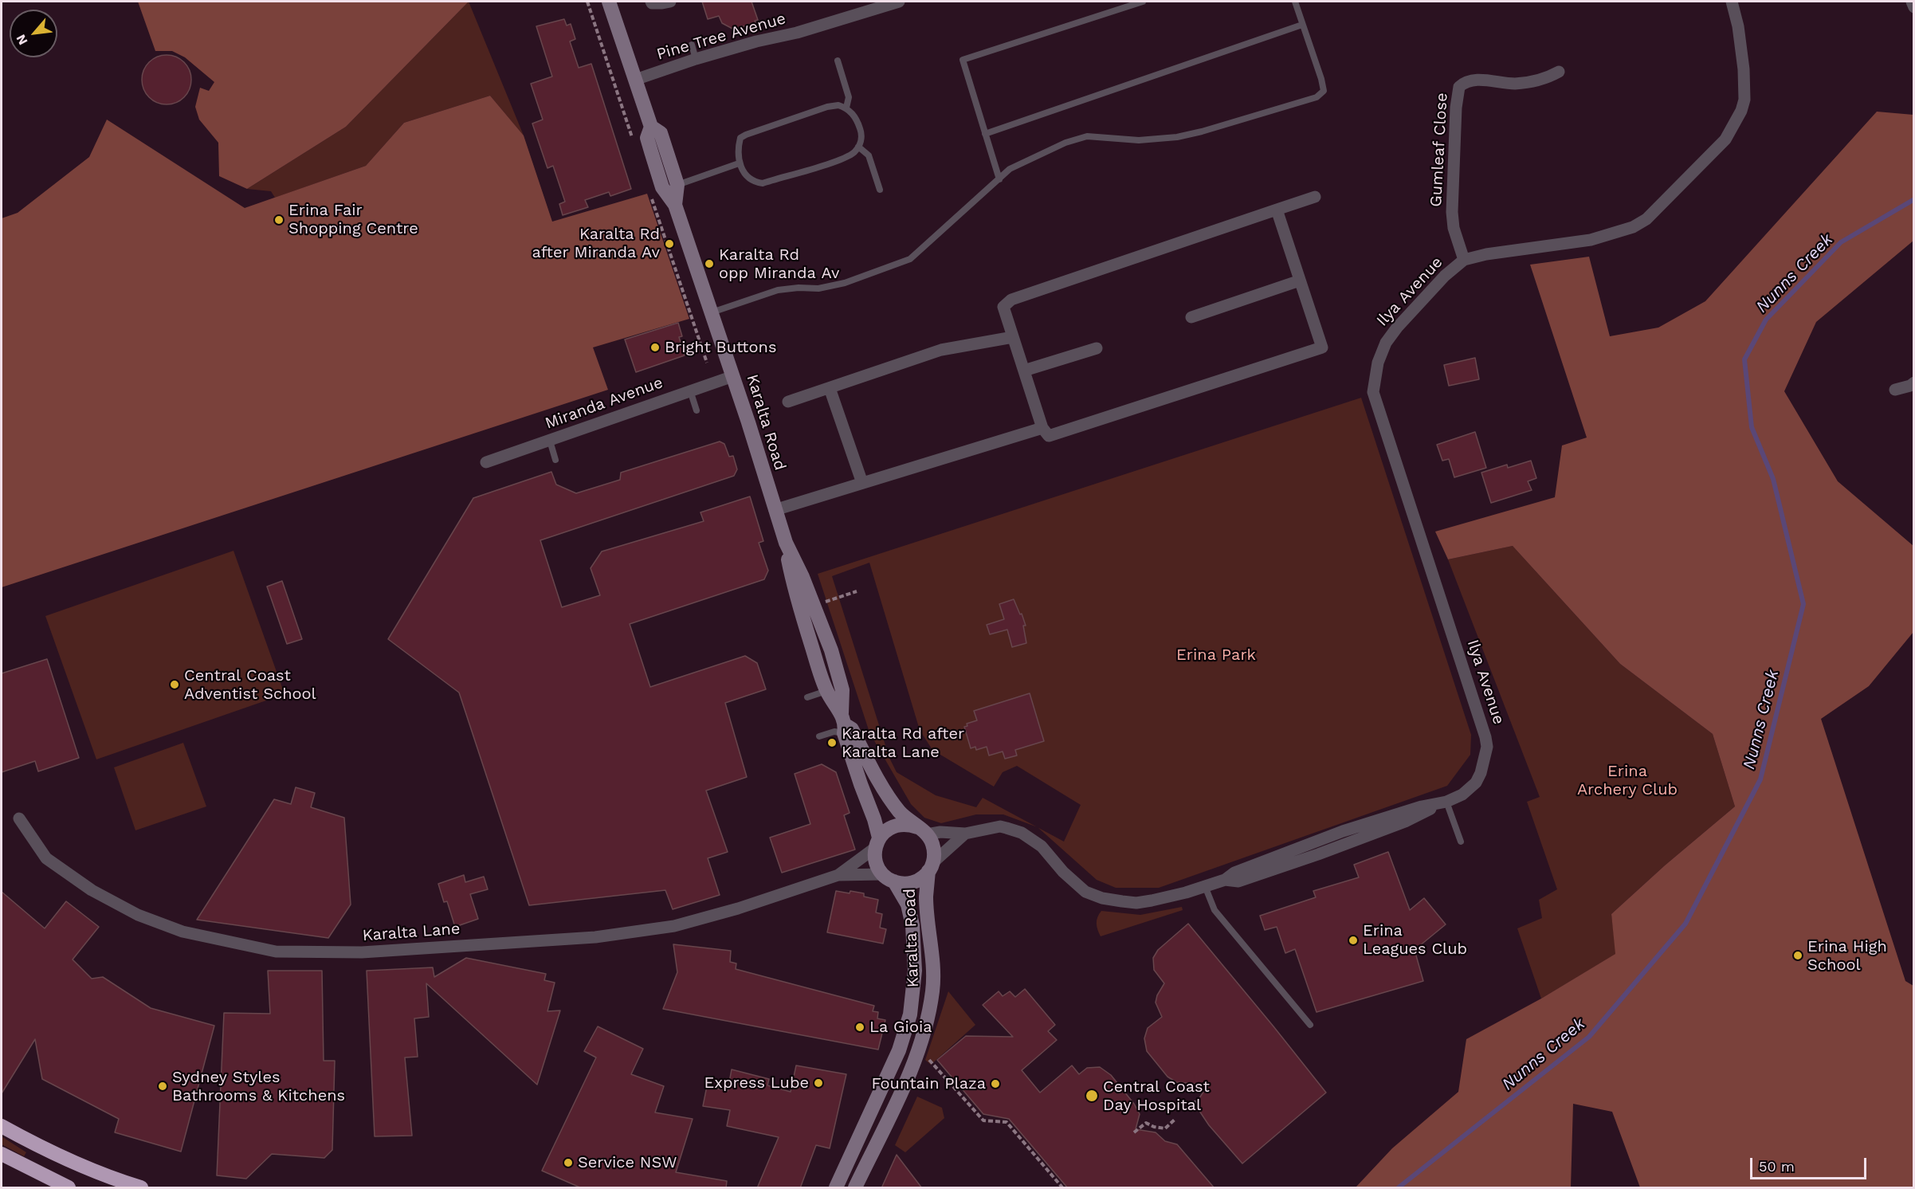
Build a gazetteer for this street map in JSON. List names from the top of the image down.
{
  "streets": {
    "street": [
      "Pine Tree Avenue",
      "Gumleaf Close",
      "Ilya Avenue",
      "Miranda Avenue",
      "Karalta Road",
      "Karalta Lane"
    ]
  },
  "crossings": [
    ["Pine Tree Avenue", "Karalta Road"],
    ["Gumleaf Close", "Ilya Avenue"],
    ["Ilya Avenue", "Karalta Road"],
    ["Ilya Avenue", "Karalta Lane"],
    ["Miranda Avenue", "Karalta Road"],
    ["Karalta Road", "Karalta Lane"]
  ],
  "water": ["Nunns Creek"],
  "parks": ["Erina Park", "Erina Archery Club"],
  "places": [
    "Erina Fair Shopping Centre",
    "Karalta Rd after Miranda Av",
    "Karalta Rd opp Miranda Av",
    "Bright Buttons",
    "Central Coast Adventist School",
    "Karalta Rd after Karalta Lane",
    "Erina Leagues Club",
    "Erina High School",
    "La Gioia",
    "Express Lube",
    "Fountain Plaza",
    "Sydney Styles Bathrooms & Kitchens",
    "Central Coast Day Hospital",
    "Service NSW"
  ],
  "scale_bar": "50 m",
  "north": "bottom left"
}
